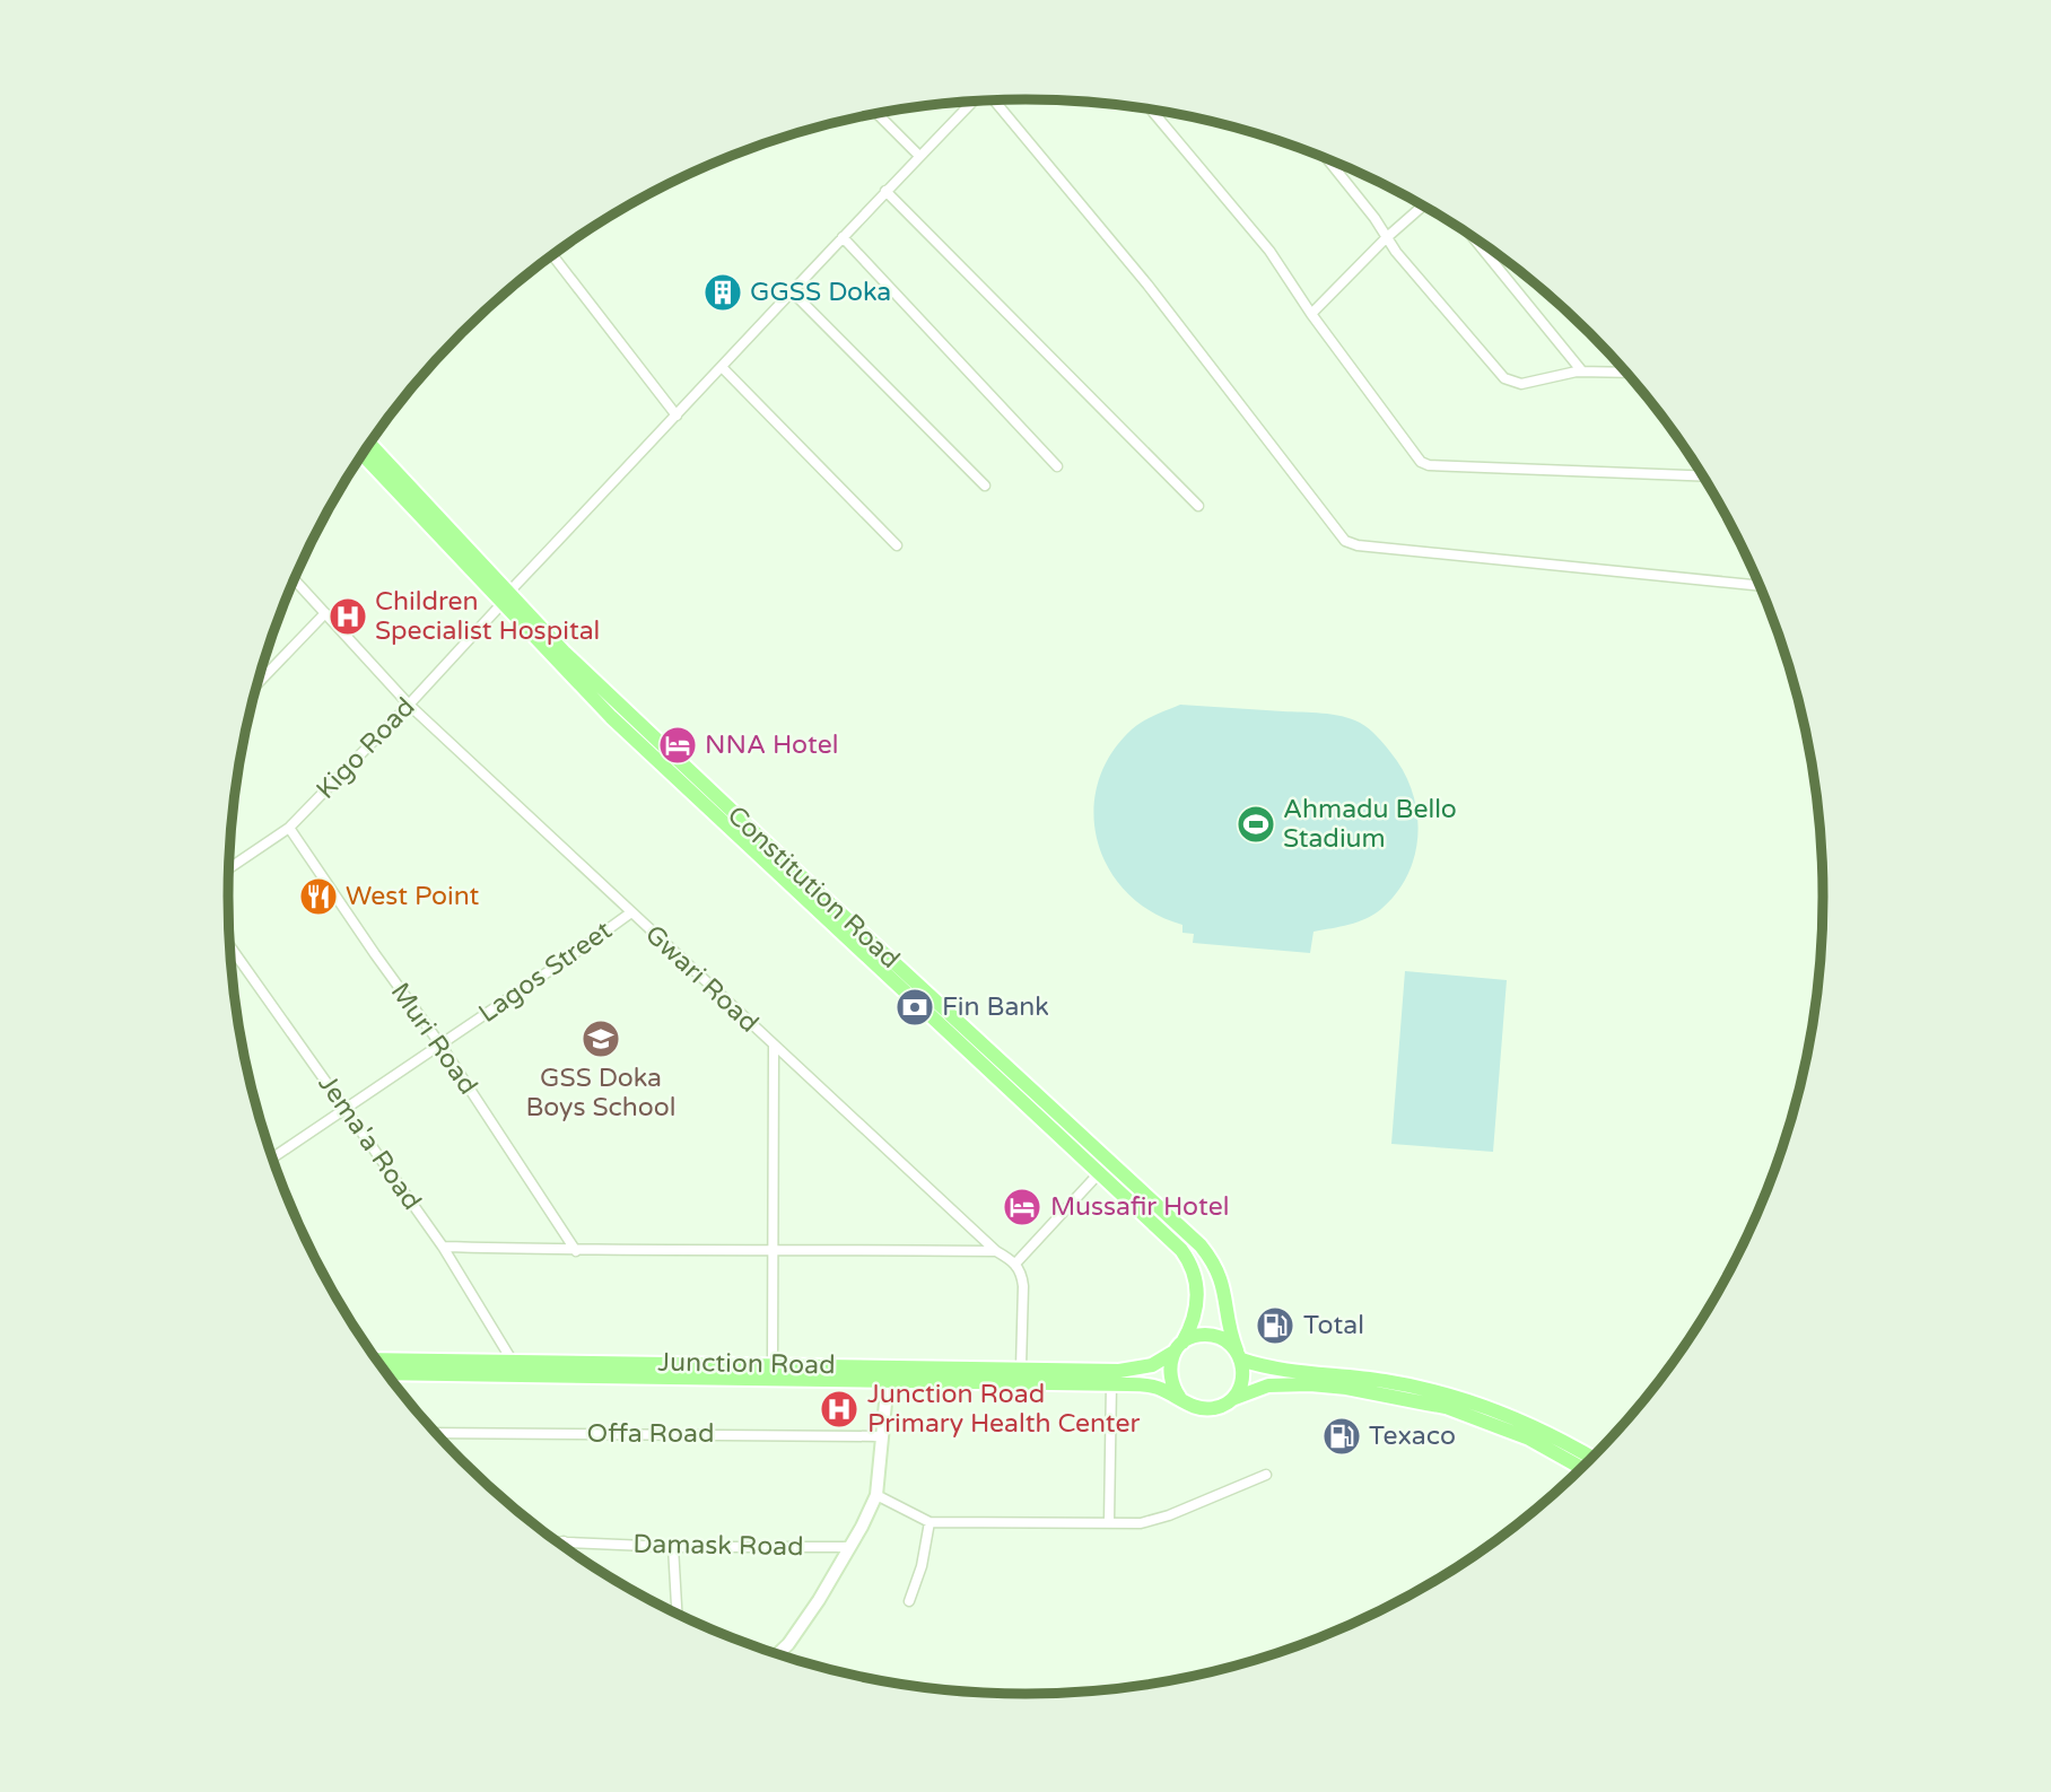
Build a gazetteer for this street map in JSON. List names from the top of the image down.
{
  "streets": {
    "main road": ["Constitution Road", "Junction Road"],
    "street": [
      "Kigo Road",
      "Lagos Street",
      "Gwari Road",
      "Muri Road",
      "Jema'a Road",
      "Offa Road",
      "Damask Road"
    ]
  },
  "crossings": [
    ["Kigo Road", "Constitution Road"],
    ["Kigo Road", "Gwari Road"],
    ["Kigo Road", "Muri Road"],
    ["Constitution Road", "Junction Road"],
    ["Lagos Street", "Gwari Road"],
    ["Lagos Street", "Muri Road"],
    ["Lagos Street", "Jema'a Road"],
    ["Gwari Road", "Muri Road"],
    ["Gwari Road", "Jema'a Road"],
    ["Jema'a Road", "Junction Road"]
  ],
  "places": {
    "building": ["GGSS Doka"],
    "hospital": ["Children Specialist Hospital", "Junction Road Primary Health Center"],
    "hotel": ["NNA Hotel", "Mussafir Hotel"],
    "sports": ["Ahmadu Bello Stadium"],
    "restaurant": ["West Point"],
    "bank": ["Fin Bank"],
    "school or university": ["GSS Doka Boys School"],
    "fuel station": ["Total", "Texaco"]
  }
}
